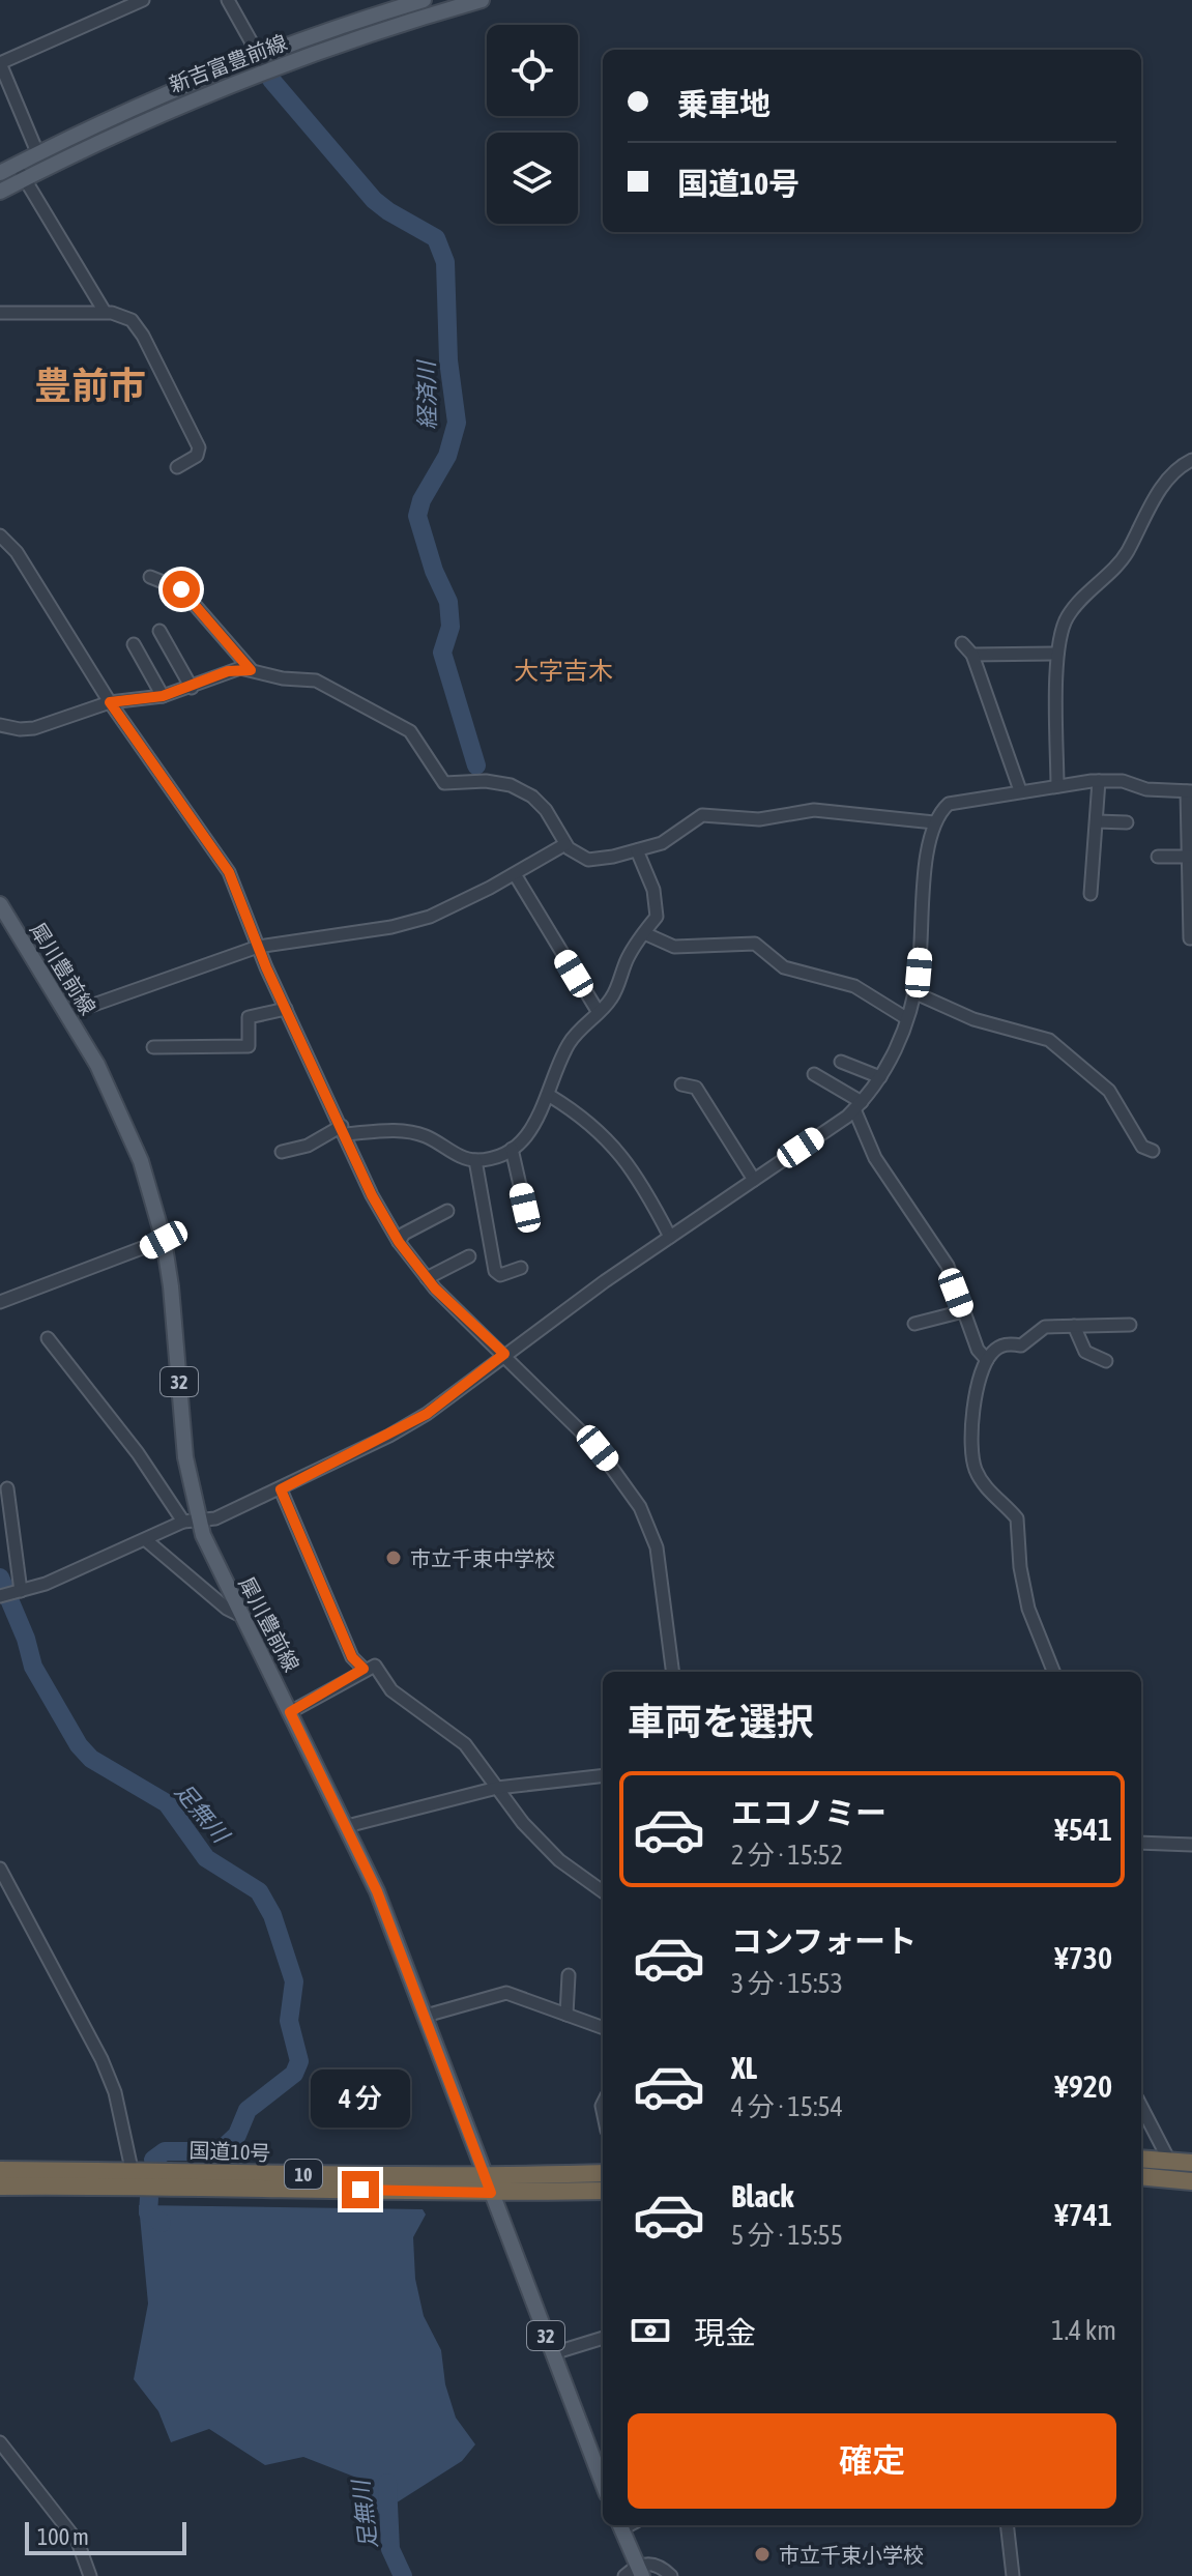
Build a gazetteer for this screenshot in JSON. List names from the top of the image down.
{
  "streets": {
    "highway": ["国道10号", "10"],
    "main road": ["新吉富豊前線", "犀川豊前線", "32"]
  },
  "crossings": [
    ["犀川豊前線", "国道10号"]
  ],
  "districts": ["豊前市", "大字吉木"],
  "water": ["経済川", "足無川"],
  "places": ["市立千束中学校", "市立千束小学校"],
  "scale_bar": "100 m",
  "page": {
    "banner": ["乗車地", "国道10号"],
    "heading": "車両を選択",
    "list": [
      {
        "name": "エコノミー",
        "note": "2 分 · 15:52",
        "value": "¥541"
      },
      {
        "name": "コンフォート",
        "note": "3 分 · 15:53",
        "value": "¥730"
      },
      {
        "name": "XL",
        "note": "4 分 · 15:54",
        "value": "¥920"
      },
      {
        "name": "Black",
        "note": "5 分 · 15:55",
        "value": "¥741"
      }
    ],
    "bubble": "4 分",
    "pay": ["現金", "1.4 km"],
    "buttons": "確定",
    "scale": "100 m"
  }
}
